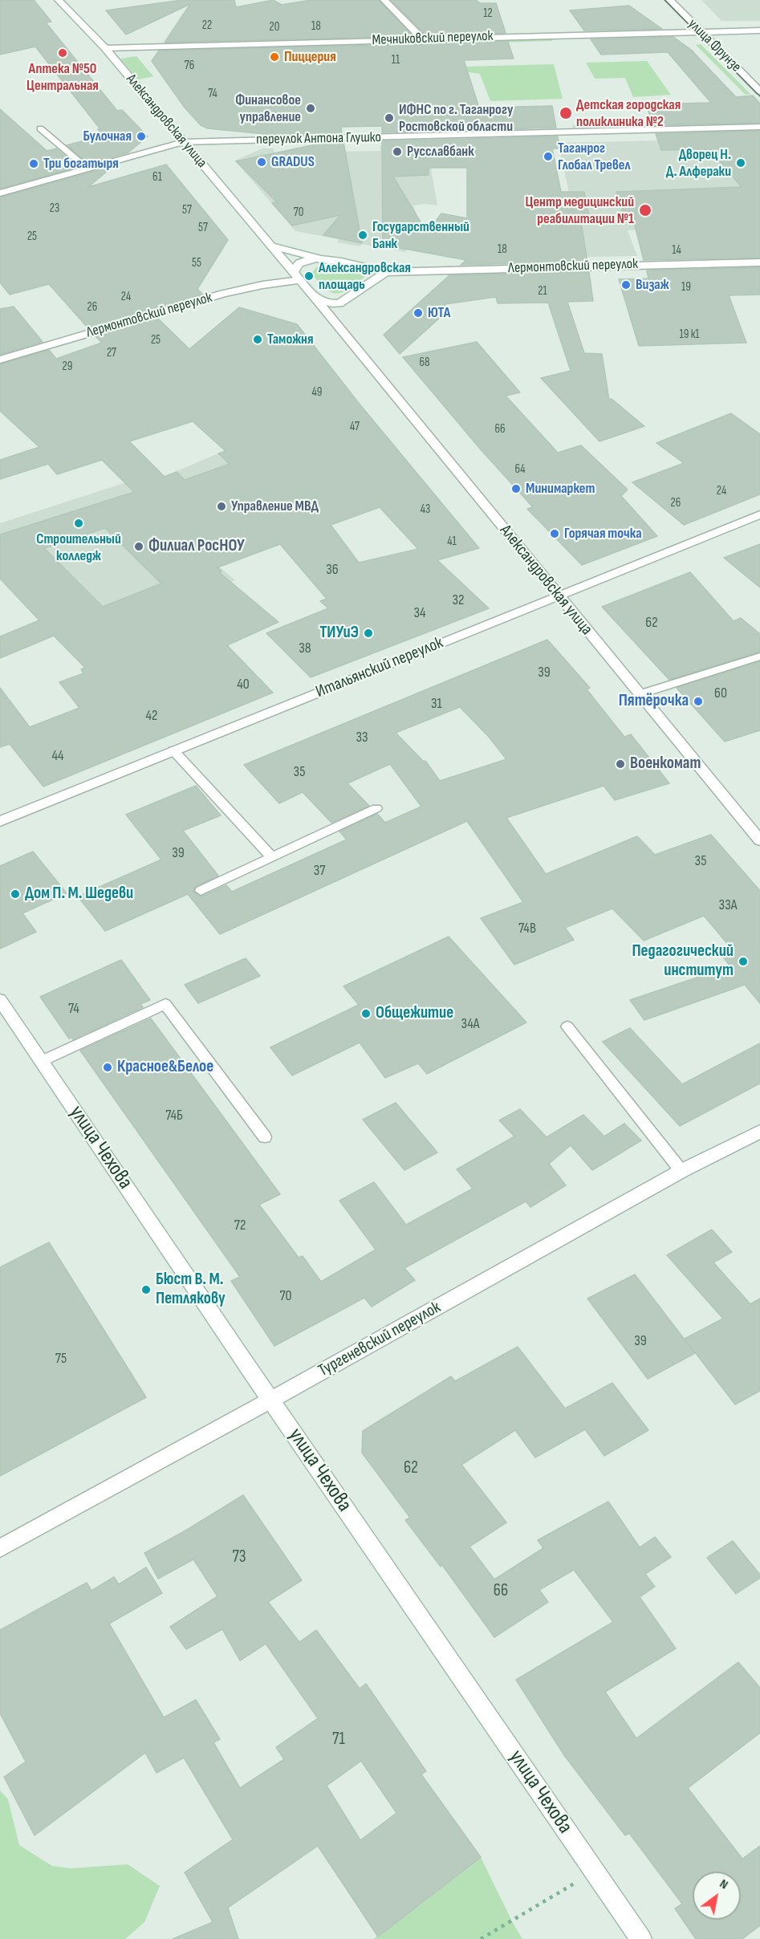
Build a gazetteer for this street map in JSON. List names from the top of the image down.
{
  "streets": {
    "street": [
      "Мечниковский переулок",
      "улица Фрунзе",
      "Александровская улица",
      "переулок Антона Глушко",
      "Лермонтовский переулок",
      "Итальянский переулок",
      "улица Чехова",
      "Тургеневский переулок"
    ]
  },
  "crossings": [
    ["Мечниковский переулок", "улица Фрунзе"],
    ["Мечниковский переулок", "Александровская улица"],
    ["Александровская улица", "переулок Антона Глушко"],
    ["Александровская улица", "Лермонтовский переулок"],
    ["Александровская улица", "Итальянский переулок"],
    ["улица Чехова", "Тургеневский переулок"]
  ],
  "places": [
    "Аптека №50 Центральная",
    "Пиццерия",
    "Финансовое управление",
    "Детская городская поликлиника №2",
    "ИФНС по г. Таганрогу Ростовской области",
    "Булочная",
    "Русславбанк",
    "Таганрог Глобал Тревел",
    "GRADUS",
    "Дворец Н. Д. Алфераки",
    "Три богатыря",
    "Центр медицинский реабилитации №1",
    "Государственный Банк",
    "Александровская площадь",
    "Визаж",
    "ЮТА",
    "Таможня",
    "Минимаркет",
    "Управление МВД",
    "Строительный колледж",
    "Горячая точка",
    "Филиал РосНОУ",
    "ТИУиЭ",
    "Пятёрочка",
    "Военкомат",
    "Дом П. М. Шедеви",
    "Педагогический институт",
    "Общежитие",
    "Красное&Белое",
    "Бюст В. М. Петлякову"
  ],
  "house_numbers": [
    "12",
    "22",
    "18",
    "20",
    "11",
    "76",
    "74",
    "61",
    "23",
    "57",
    "70",
    "57",
    "25",
    "18",
    "14",
    "55",
    "19",
    "21",
    "24",
    "26",
    "19 к1",
    "25",
    "27",
    "68",
    "29",
    "49",
    "47",
    "66",
    "64",
    "24",
    "26",
    "43",
    "41",
    "36",
    "32",
    "34",
    "62",
    "38",
    "39",
    "40",
    "60",
    "31",
    "42",
    "33",
    "44",
    "35",
    "39",
    "35",
    "37",
    "33А",
    "74В",
    "74",
    "34А",
    "74Б",
    "72",
    "70",
    "39",
    "75",
    "62",
    "73",
    "66",
    "71"
  ],
  "north": "top right"
}
